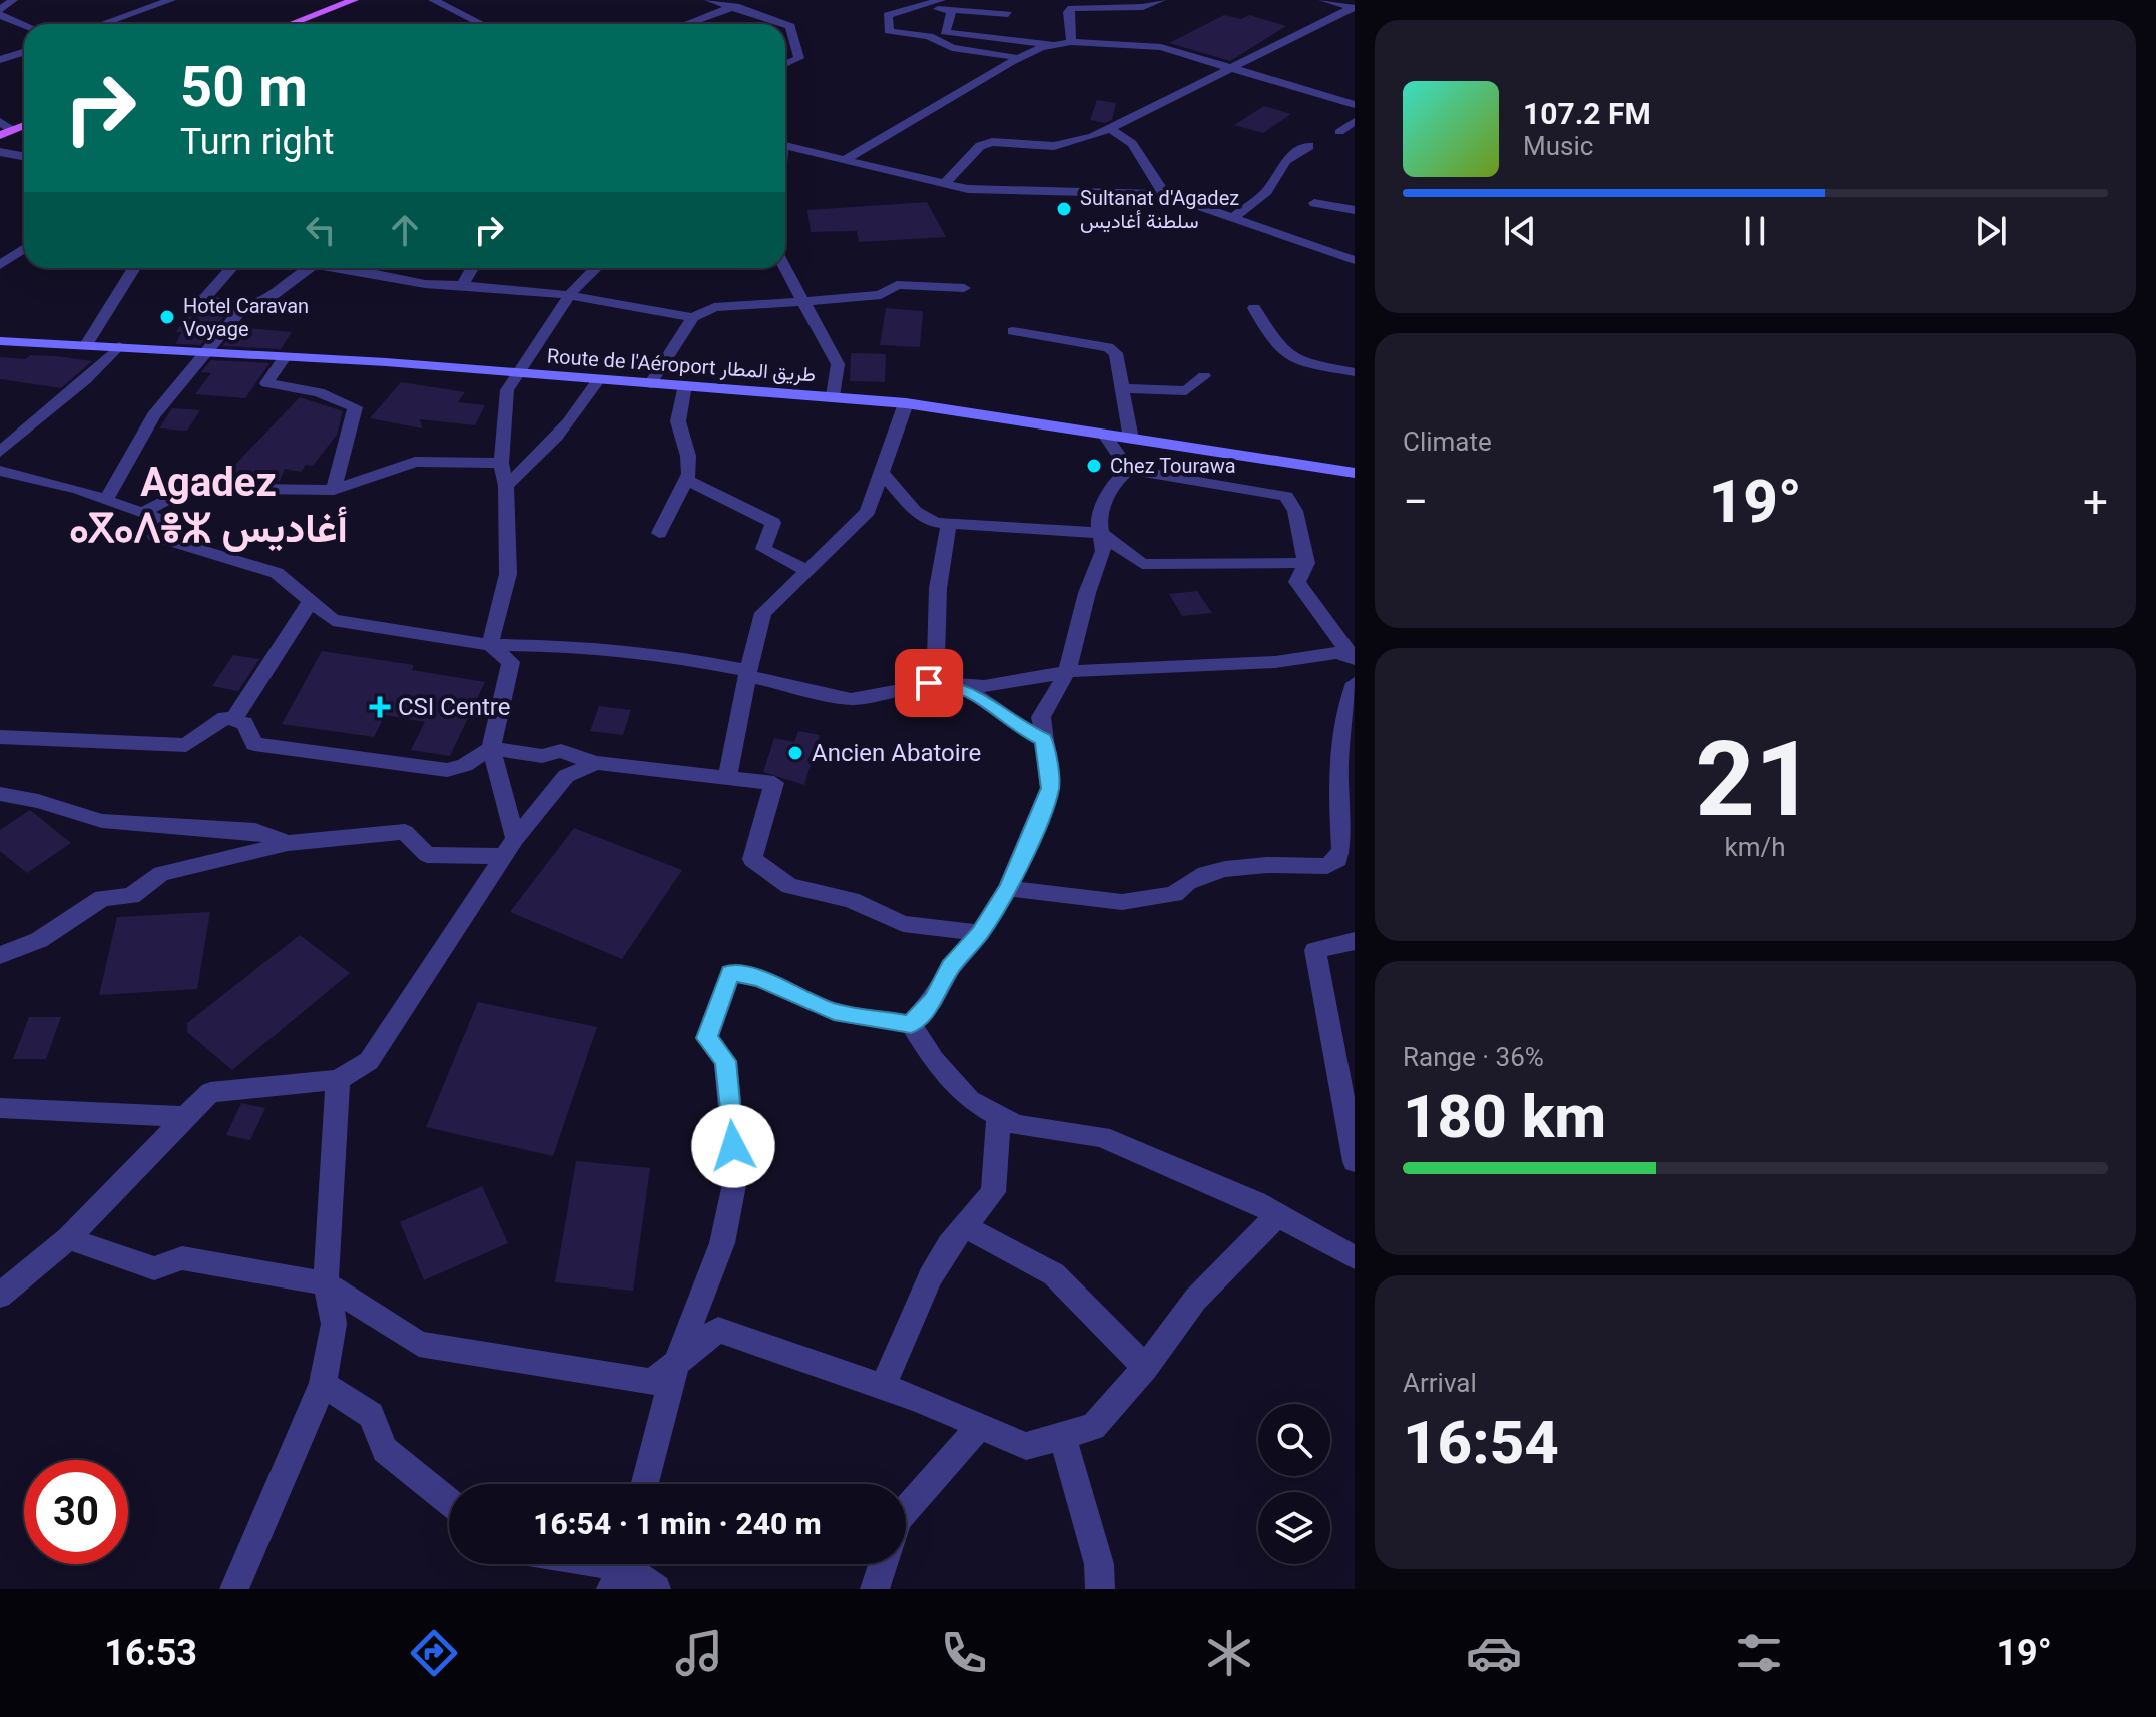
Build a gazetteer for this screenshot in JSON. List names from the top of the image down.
{
  "streets": {
    "main road": ["Route de l'Aéroport طريق المطار"]
  },
  "districts": ["Agadez ⴰⴳⴰⴷⴻⵣ أغاديس"],
  "places": {
    "other": [
      "Sultanat d'Agadez سلطنة أغاديس",
      "Hotel Caravan Voyage",
      "Chez Tourawa",
      "Ancien Abatoire"
    ],
    "health": ["CSI Centre"]
  },
  "page": {
    "turn": ["50 m", "Turn right"],
    "song": ["107.2 FM", "Music"],
    "tile": [
      "Climate",
      ["21", "km/h"],
      ["Range · 36%", "180 km"],
      ["Arrival", "16:54"]
    ],
    "heat": ["−", "19°", "+"],
    "limit": "30",
    "trip": "16:54 · 1 min · 240 m",
    "tabs": ["16:53", "19°"]
  }
}
